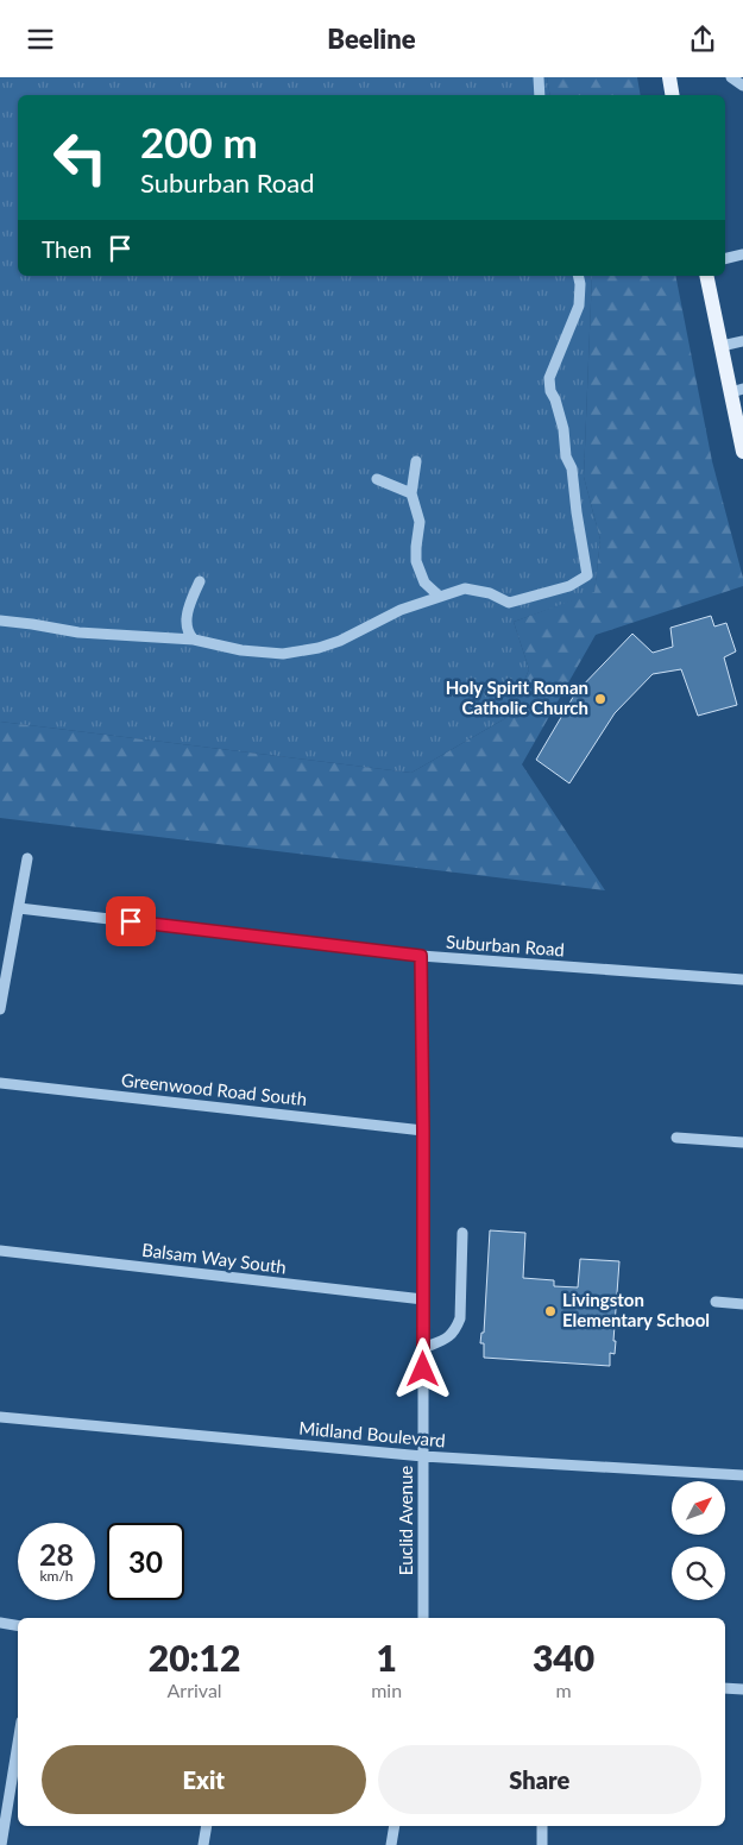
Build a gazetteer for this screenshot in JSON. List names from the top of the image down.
{
  "streets": {
    "street": [
      "Suburban Road",
      "Greenwood Road South",
      "Balsam Way South",
      "Midland Boulevard",
      "Euclid Avenue"
    ]
  },
  "crossings": [
    ["Suburban Road", "Euclid Avenue"],
    ["Greenwood Road South", "Euclid Avenue"],
    ["Balsam Way South", "Euclid Avenue"],
    ["Midland Boulevard", "Euclid Avenue"]
  ],
  "places": ["Holy Spirit Roman Catholic Church", "Livingston Elementary School"],
  "north": "top right",
  "page": {
    "header": "Beeline",
    "turn": ["200 m", "Suburban Road"],
    "then": "Then",
    "speed": "28 km/h",
    "limit": "30",
    "eta": [
      "20:12",
      "Arrival",
      "1",
      "min",
      "340",
      "m"
    ],
    "buttons": ["Exit", "Share"]
  }
}
